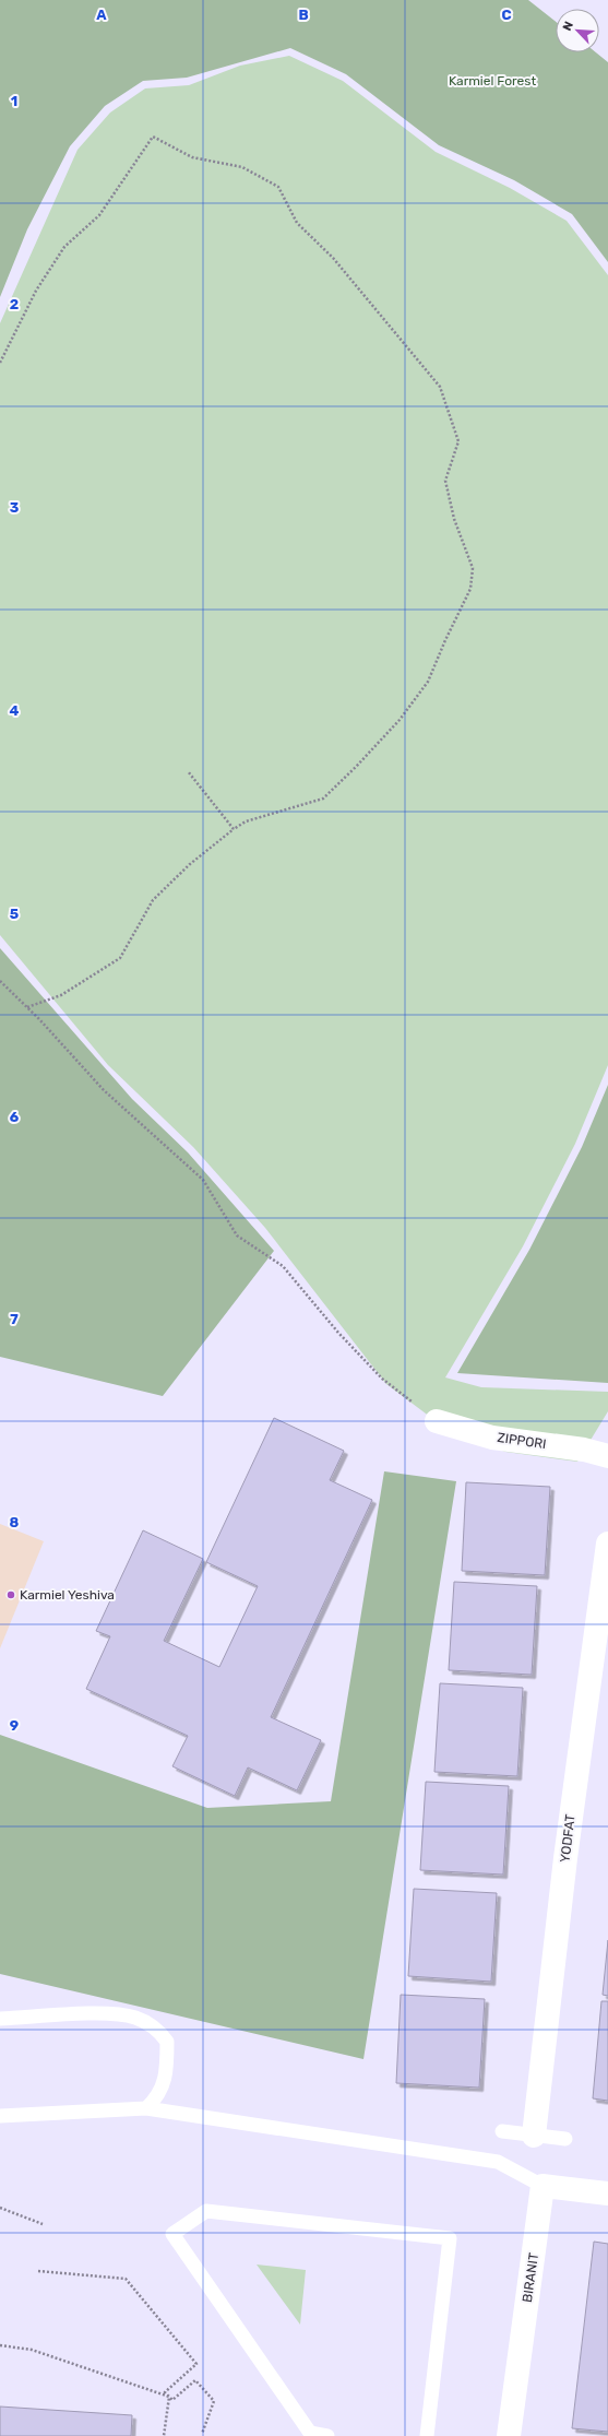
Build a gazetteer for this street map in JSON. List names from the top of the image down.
{
  "streets": {
    "street": ["ZIPPORI", "YODFAT", "BIRANIT"]
  },
  "parks": ["Karmiel Forest"],
  "places": ["Karmiel Yeshiva"],
  "north": "top left",
  "grid": {
    "columns": ["A", "B", "C"],
    "rows": [
      "1",
      "2",
      "3",
      "4",
      "5",
      "6",
      "7",
      "8",
      "9"
    ]
  }
}
